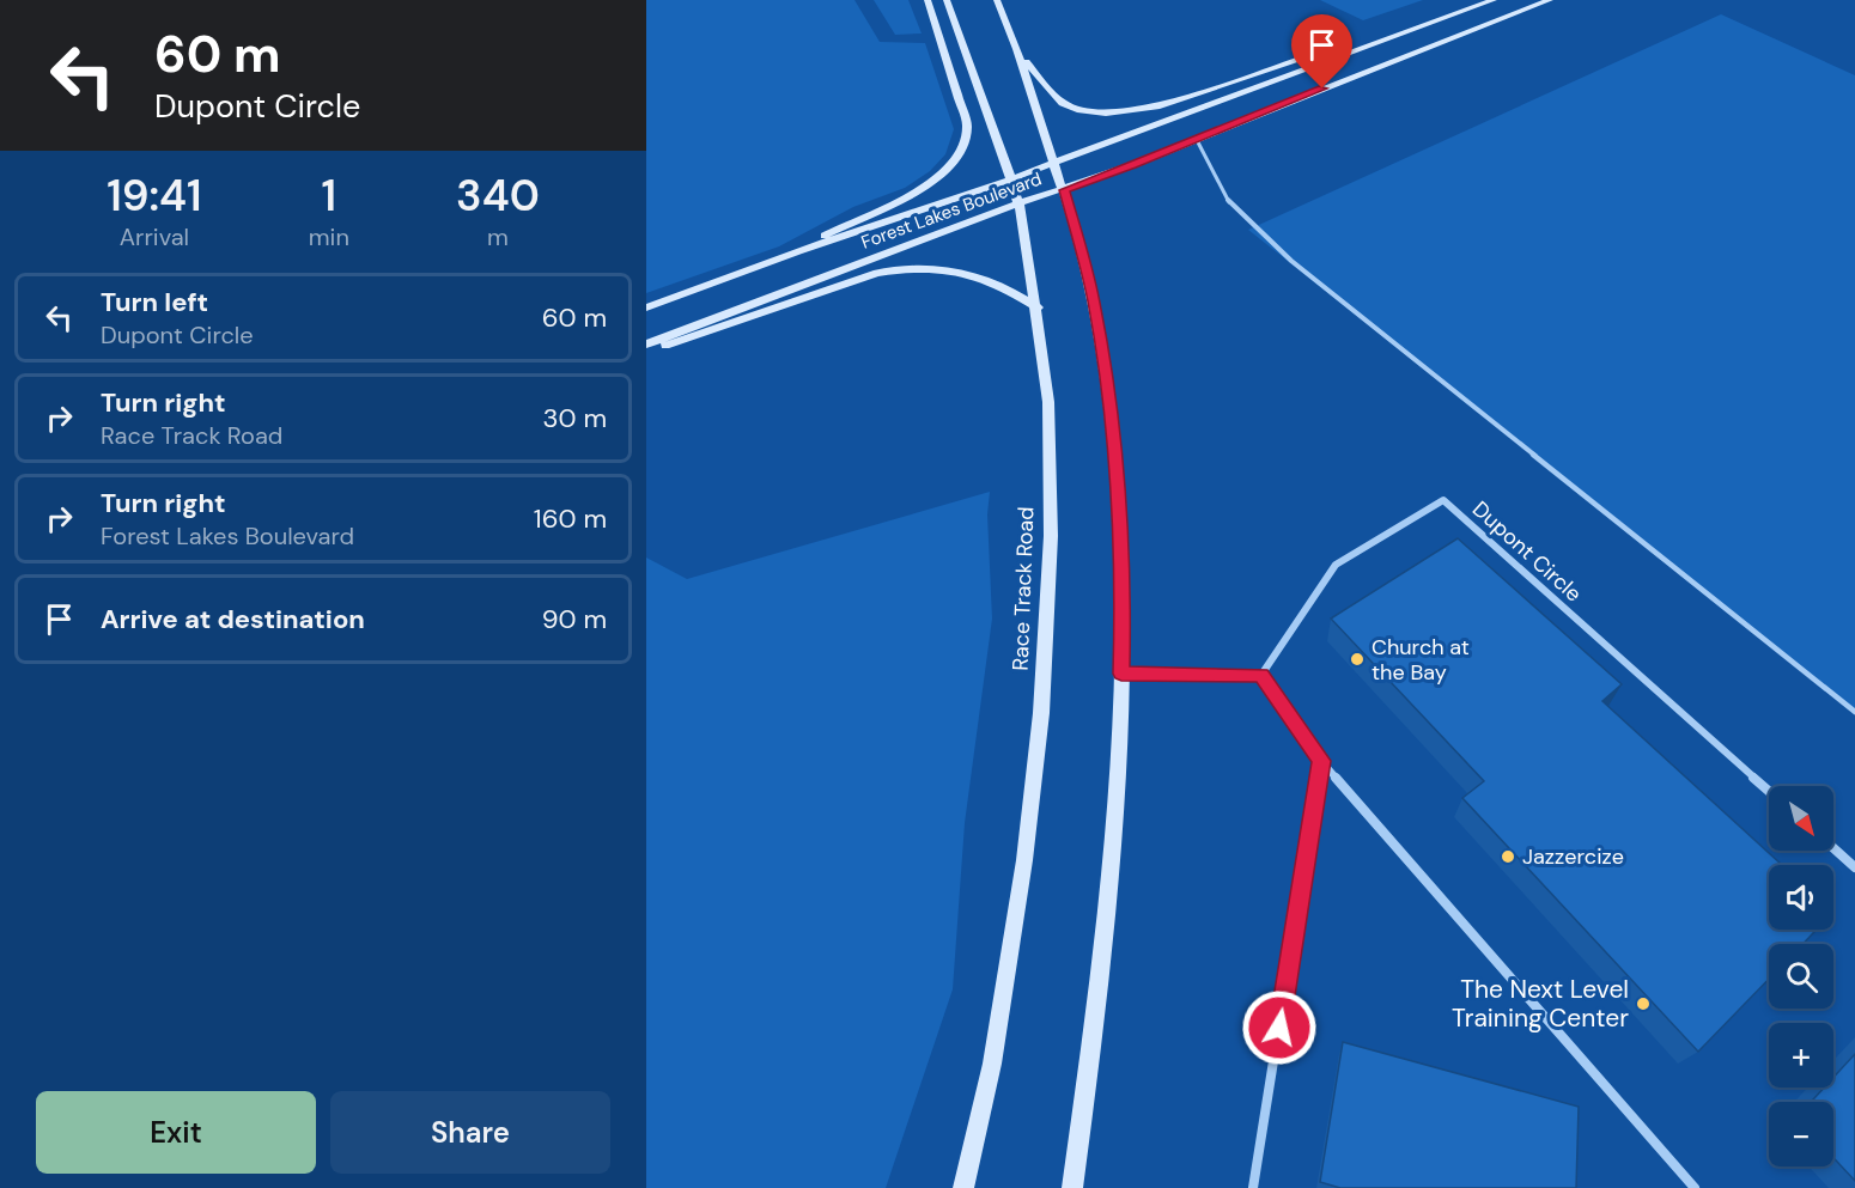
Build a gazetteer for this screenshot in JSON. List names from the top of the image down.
{
  "streets": {
    "main road": ["Forest Lakes Boulevard", "Race Track Road"],
    "street": ["Dupont Circle"]
  },
  "crossings": [
    ["Forest Lakes Boulevard", "Race Track Road"]
  ],
  "places": ["Church at the Bay", "Jazzercize", "The Next Level Training Center"],
  "north": "bottom right",
  "page": {
    "turn": ["60 m", "Dupont Circle"],
    "eta": [
      "19:41",
      "Arrival",
      "1",
      "min",
      "340",
      "m"
    ],
    "list": [
      {
        "name": "Turn left",
        "note": "Dupont Circle",
        "value": "60 m"
      },
      {
        "name": "Turn right",
        "note": "Race Track Road",
        "value": "30 m"
      },
      {
        "name": "Turn right",
        "note": "Forest Lakes Boulevard",
        "value": "160 m"
      },
      {
        "name": "Arrive at destination",
        "value": "90 m"
      }
    ],
    "map_buttons": ["+", "−"],
    "buttons": ["Exit", "Share"]
  }
}
